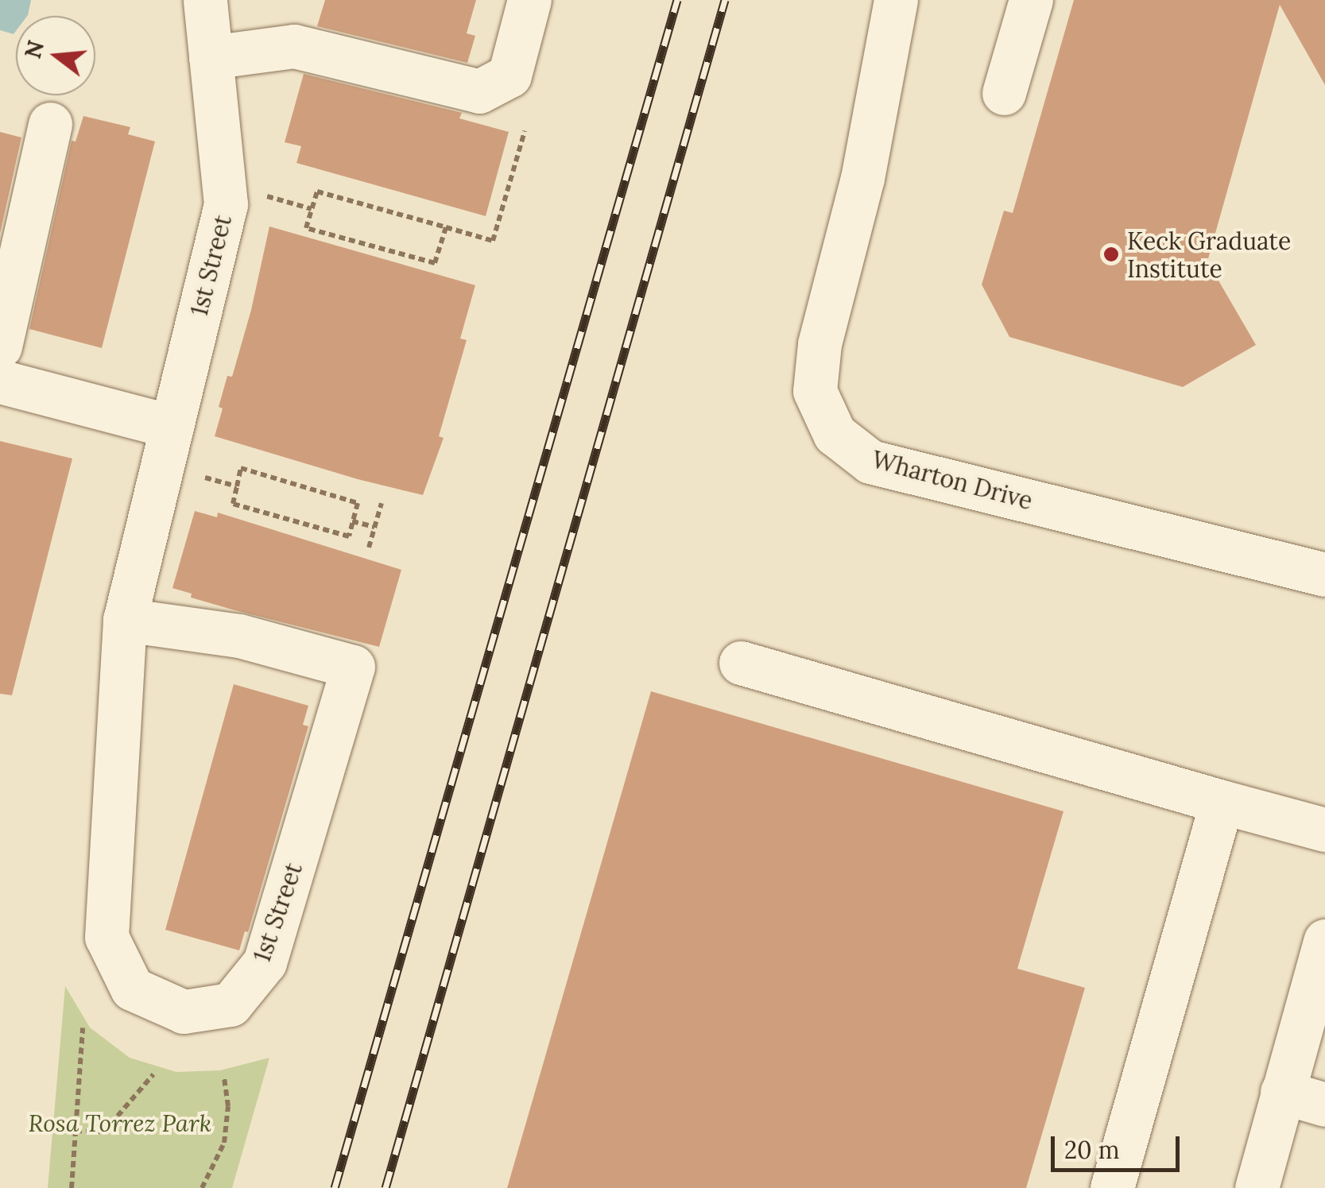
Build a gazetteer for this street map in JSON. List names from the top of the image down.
{
  "streets": {
    "street": ["1st Street", "Wharton Drive"]
  },
  "parks": ["Rosa Torrez Park"],
  "places": ["Keck Graduate Institute"],
  "scale_bar": "20 m",
  "north": "left"
}
